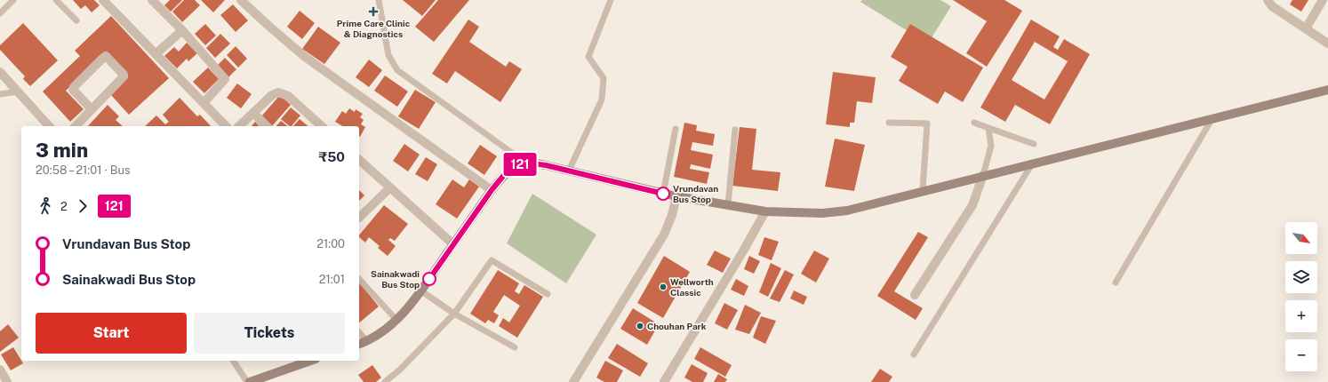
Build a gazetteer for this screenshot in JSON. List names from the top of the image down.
{
  "places": {
    "health": ["Prime Care Clinic & Diagnostics"],
    "other": [
      "Vrundavan Bus Stop",
      "Sainakwadi Bus Stop",
      "Wellworth Classic",
      "Chouhan Park"
    ]
  },
  "lines": ["bus line 121"],
  "north": "bottom right",
  "page": {
    "on_map": "121",
    "heading": ["3 min", "20:58 – 21:01 · Bus", "₹50"],
    "legs": ["2", "121"],
    "map_buttons": ["+", "−"],
    "list": [
      {
        "name": "Vrundavan Bus Stop",
        "value": "21:00"
      },
      {
        "name": "Sainakwadi Bus Stop",
        "value": "21:01"
      }
    ],
    "buttons": ["Start", "Tickets"]
  }
}
